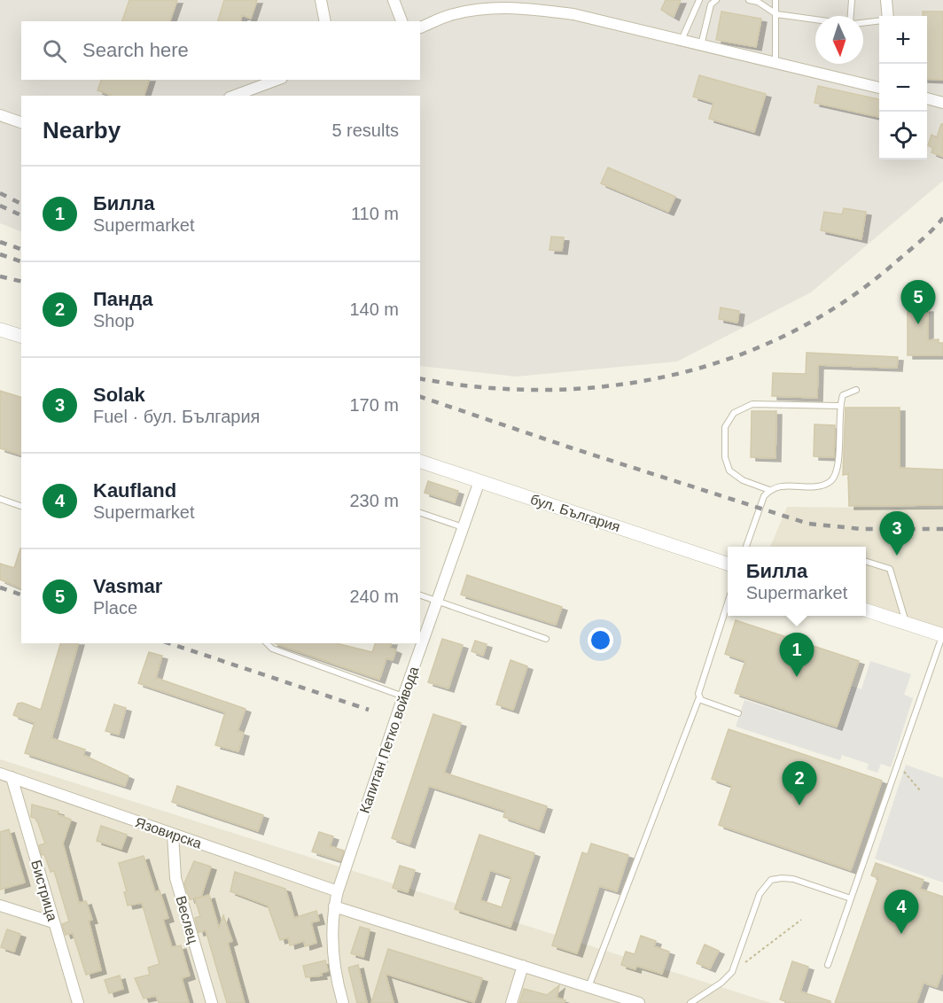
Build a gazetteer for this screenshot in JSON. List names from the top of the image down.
{
  "streets": {
    "street": [
      "бул. България",
      "Капитан Петко войвода",
      "Язовирска",
      "Бистрица",
      "Веслец"
    ]
  },
  "crossings": [
    ["бул. България", "Капитан Петко войвода"],
    ["Капитан Петко войвода", "Язовирска"],
    ["Язовирска", "Бистрица"],
    ["Язовирска", "Веслец"]
  ],
  "north": "bottom",
  "page": {
    "map_buttons": ["+", "−"],
    "search": "Search here",
    "heading": ["Nearby", "5 results"],
    "list": [
      {
        "mark": "1",
        "name": "Билла",
        "note": "Supermarket",
        "value": "110 m"
      },
      {
        "mark": "2",
        "name": "Панда",
        "note": "Shop",
        "value": "140 m"
      },
      {
        "mark": "3",
        "name": "Solak",
        "note": "Fuel · бул. България",
        "value": "170 m"
      },
      {
        "mark": "4",
        "name": "Kaufland",
        "note": "Supermarket",
        "value": "230 m"
      },
      {
        "mark": "5",
        "name": "Vasmar",
        "note": "Place",
        "value": "240 m"
      }
    ],
    "pins": [
      "5",
      "3",
      "1",
      "2",
      "4"
    ],
    "popup": ["Билла", "Supermarket"]
  }
}
